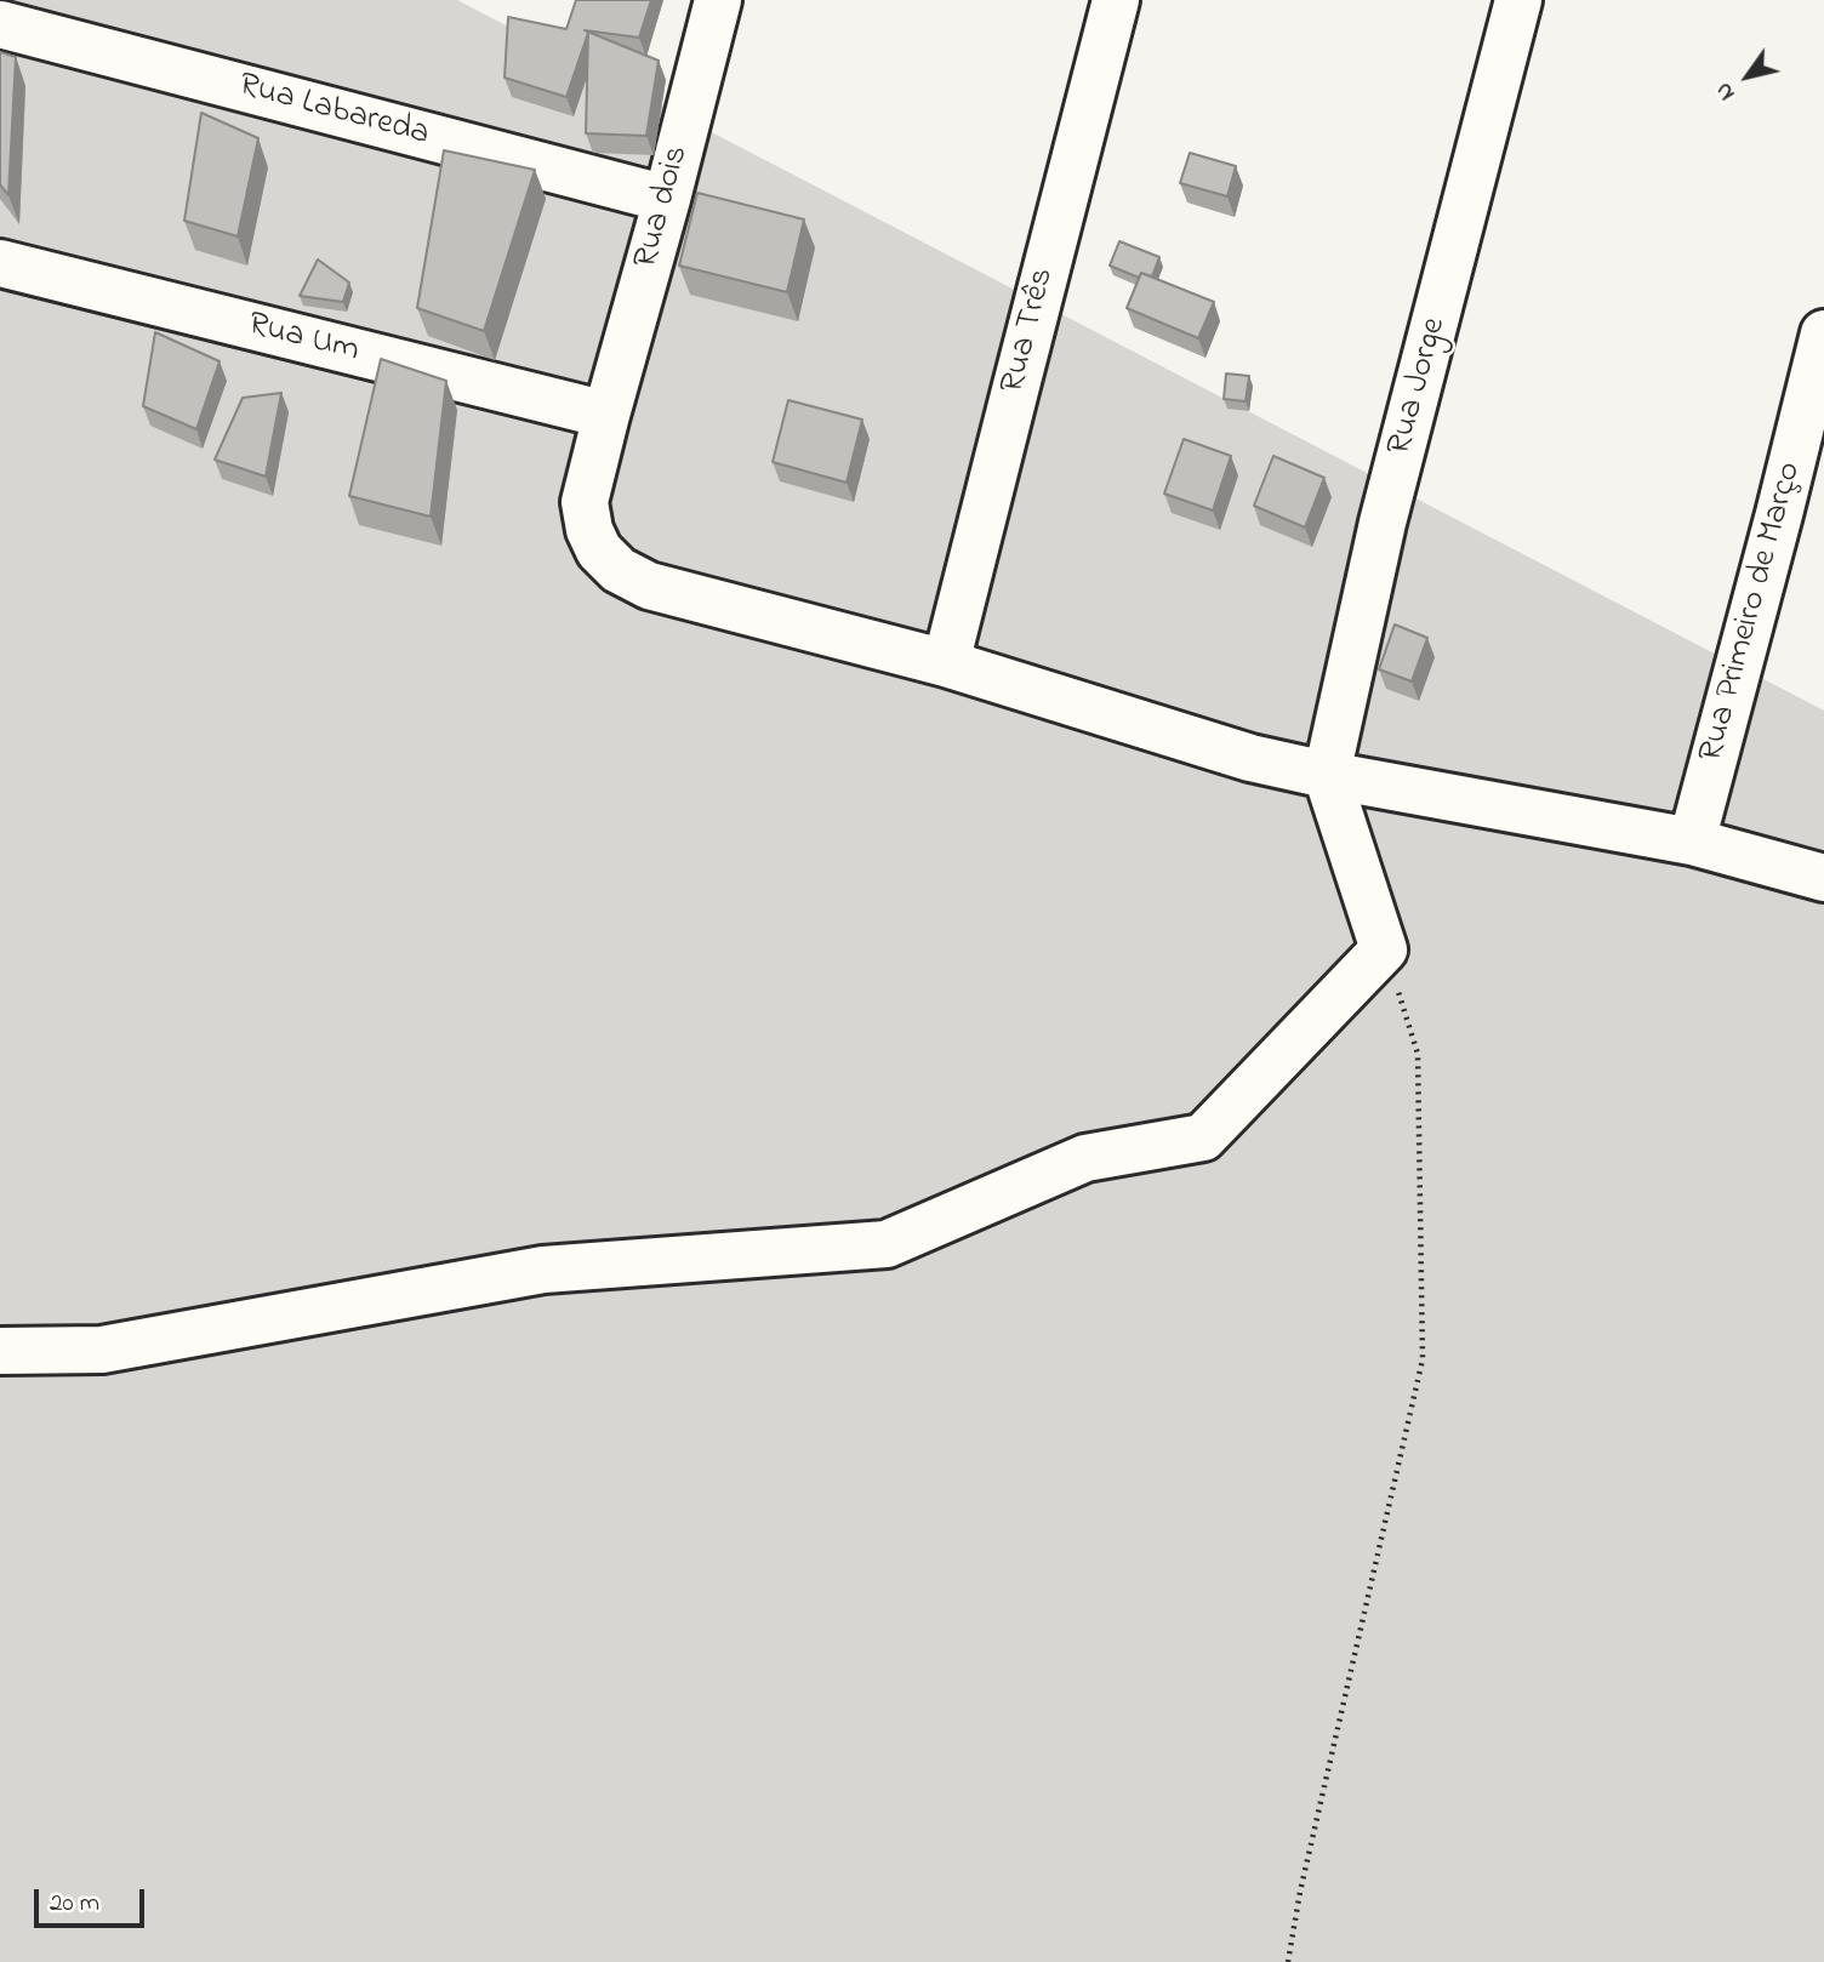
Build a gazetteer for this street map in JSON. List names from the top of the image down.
{
  "streets": {
    "street": [
      "Rua Labareda",
      "Rua dois",
      "Rua Três",
      "Rua Um",
      "Rua Jorge",
      "Rua Primeiro de Março"
    ]
  },
  "crossings": [
    ["Rua Labareda", "Rua dois"],
    ["Rua dois", "Rua Três"],
    ["Rua dois", "Rua Um"],
    ["Rua dois", "Rua Jorge"],
    ["Rua dois", "Rua Primeiro de Março"]
  ],
  "scale_bar": "20 m",
  "north": "bottom left"
}
